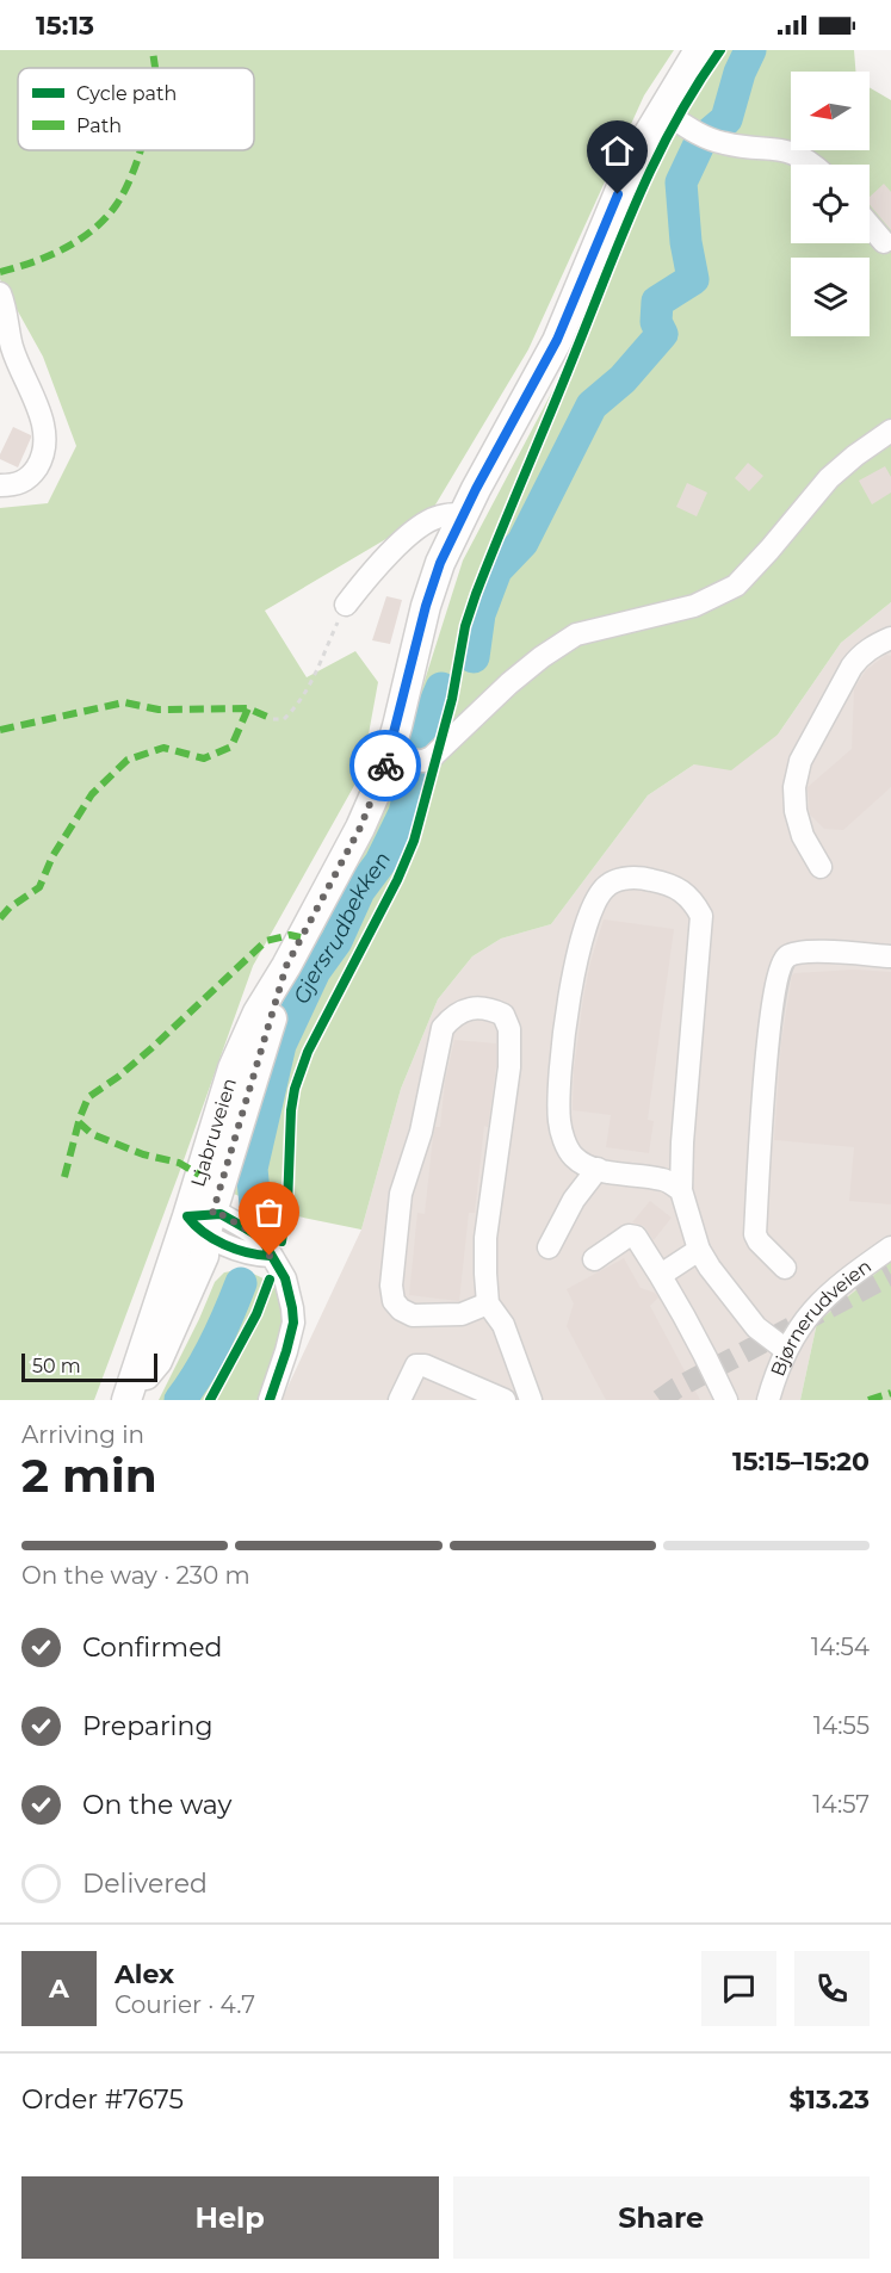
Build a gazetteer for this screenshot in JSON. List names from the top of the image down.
{
  "streets": {
    "main road": ["Ljabruveien"],
    "street": ["Bjørnerudveien"]
  },
  "water": ["Gjersrudbekken"],
  "legend": ["Cycle path", "Path"],
  "scale_bar": "50 m",
  "north": "left",
  "page": {
    "status": "15:13",
    "scale": "50 m",
    "heading": ["2 min", "Arriving in", "15:15–15:20"],
    "panel": [
      "Alex",
      "Courier · 4.7",
      "Order #7675",
      "$13.23"
    ],
    "bar": "On the way · 230 m",
    "list": [
      ["Confirmed", "14:54"],
      ["Preparing", "14:55"],
      ["On the way", "14:57"],
      "Delivered"
    ],
    "round": "A",
    "buttons": ["Help", "Share"]
  }
}
